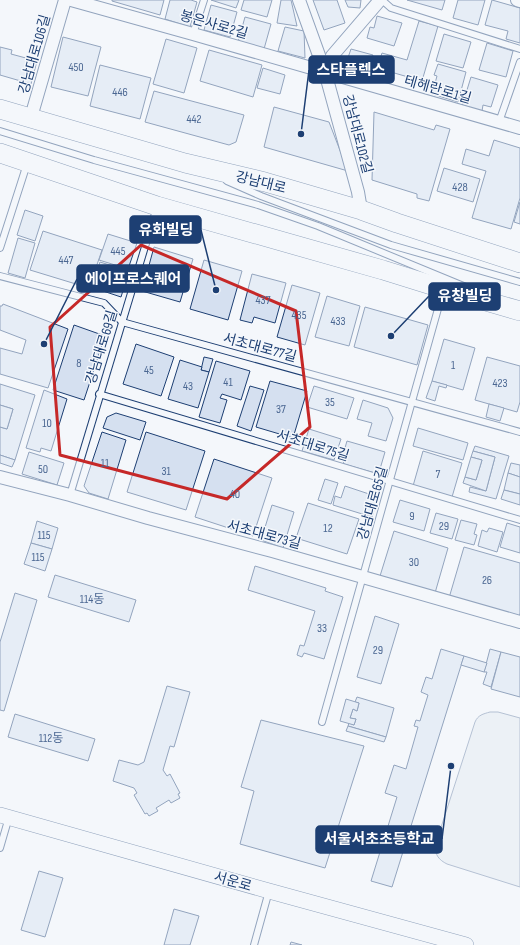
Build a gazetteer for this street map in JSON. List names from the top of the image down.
{
  "streets": {
    "main road": ["강남대로"],
    "street": [
      "봉은사로2길",
      "강남대로106길",
      "테헤란로1길",
      "강남대로102길",
      "서초대로73길",
      "서운로"
    ],
    "lane": [
      "강남대로69길",
      "서초대로77길",
      "서초대로75길",
      "강남대로65길"
    ]
  },
  "crossings": [
    ["봉은사로2길", "테헤란로1길"],
    ["봉은사로2길", "강남대로102길"],
    ["강남대로106길", "강남대로"],
    ["테헤란로1길", "강남대로102길"],
    ["강남대로102길", "강남대로"],
    ["강남대로69길", "서초대로77길"],
    ["강남대로69길", "서초대로75길"],
    ["강남대로69길", "서초대로73길"],
    ["서초대로77길", "강남대로65길"],
    ["서초대로75길", "강남대로65길"],
    ["강남대로65길", "서초대로73길"]
  ],
  "places": [
    "스타플렉스",
    "유화빌딩",
    "유창빌딩",
    "에이프로스퀘어",
    "서울서초초등학교"
  ],
  "house_numbers": [
    "450",
    "446",
    "442",
    "428",
    "445",
    "447",
    "437",
    "435",
    "433",
    "8",
    "1",
    "45",
    "41",
    "423",
    "43",
    "35",
    "37",
    "10",
    "11",
    "50",
    "31",
    "7",
    "40",
    "9",
    "29",
    "12",
    "115",
    "115",
    "30",
    "26",
    "114동",
    "33",
    "29",
    "112동"
  ]
}
